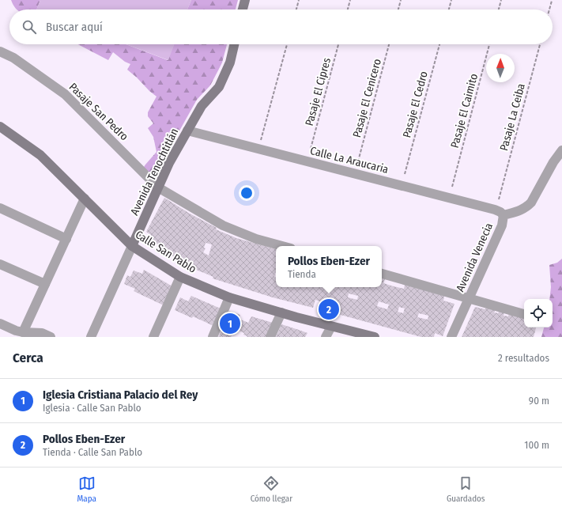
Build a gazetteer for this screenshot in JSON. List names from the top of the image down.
{
  "streets": {
    "street": [
      "Pasaje San Pedro",
      "Calle La Araucaria",
      "Avenida Tenochtitlán",
      "Calle San Pablo",
      "Avenida Venecia"
    ],
    "path": [
      "Pasaje El Cipres",
      "Pasaje El Cenicero",
      "Pasaje El Cedro",
      "Pasaje El Caimito",
      "Pasaje La Ceiba"
    ]
  },
  "crossings": [
    ["Pasaje San Pedro", "Avenida Tenochtitlán"],
    ["Calle La Araucaria", "Avenida Tenochtitlán"],
    ["Calle La Araucaria", "Avenida Venecia"],
    ["Avenida Tenochtitlán", "Calle San Pablo"]
  ],
  "north": "top",
  "page": {
    "search": "Buscar aquí",
    "popup": ["Pollos Eben-Ezer", "Tienda"],
    "pins": ["2", "1"],
    "heading": ["Cerca", "2 resultados"],
    "list": [
      {
        "mark": "1",
        "name": "Iglesia Cristiana Palacio del Rey",
        "note": "Iglesia · Calle San Pablo",
        "value": "90 m"
      },
      {
        "mark": "2",
        "name": "Pollos Eben-Ezer",
        "note": "Tienda · Calle San Pablo",
        "value": "100 m"
      }
    ],
    "nav": ["Mapa", "Cómo llegar", "Guardados"]
  }
}
